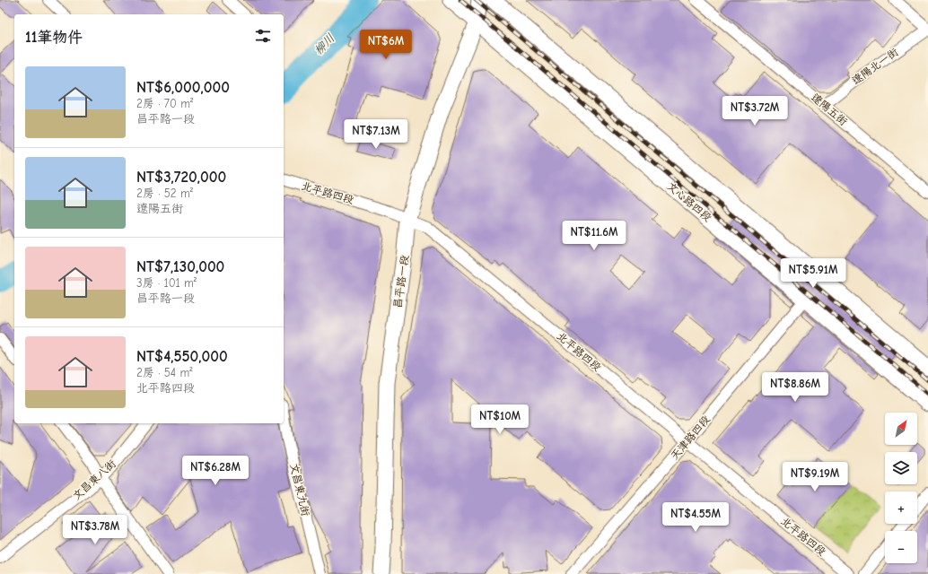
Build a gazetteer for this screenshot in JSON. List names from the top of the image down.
{
  "streets": {
    "main road": ["文心路四段", "昌平路一段"],
    "street": [
      "遼陽北一街",
      "遼陽五街",
      "北平路四段",
      "天津路四段",
      "文昌東八街",
      "文昌東九街"
    ]
  },
  "crossings": [
    ["遼陽北一街", "遼陽五街"],
    ["北平路四段", "昌平路一段"],
    ["北平路四段", "天津路四段"],
    ["文心路四段", "昌平路一段"],
    ["文心路四段", "天津路四段"]
  ],
  "water": ["柳川"],
  "north": "top right",
  "page": {
    "heading": "11筆物件",
    "price": [
      "NT$6M",
      "NT$3.72M",
      "NT$7.13M",
      "NT$11.6M",
      "NT$5.91M",
      "NT$8.86M",
      "NT$10M",
      "NT$6.28M",
      "NT$9.19M",
      "NT$4.55M",
      "NT$3.78M"
    ],
    "list": [
      {
        "name": "NT$6,000,000",
        "note": "2房 · 70 m² · 昌平路一段"
      },
      {
        "name": "NT$3,720,000",
        "note": "2房 · 52 m² · 遼陽五街"
      },
      {
        "name": "NT$7,130,000",
        "note": "3房 · 101 m² · 昌平路一段"
      },
      {
        "name": "NT$4,550,000",
        "note": "2房 · 54 m² · 北平路四段"
      }
    ],
    "map_buttons": ["+", "−"]
  }
}
